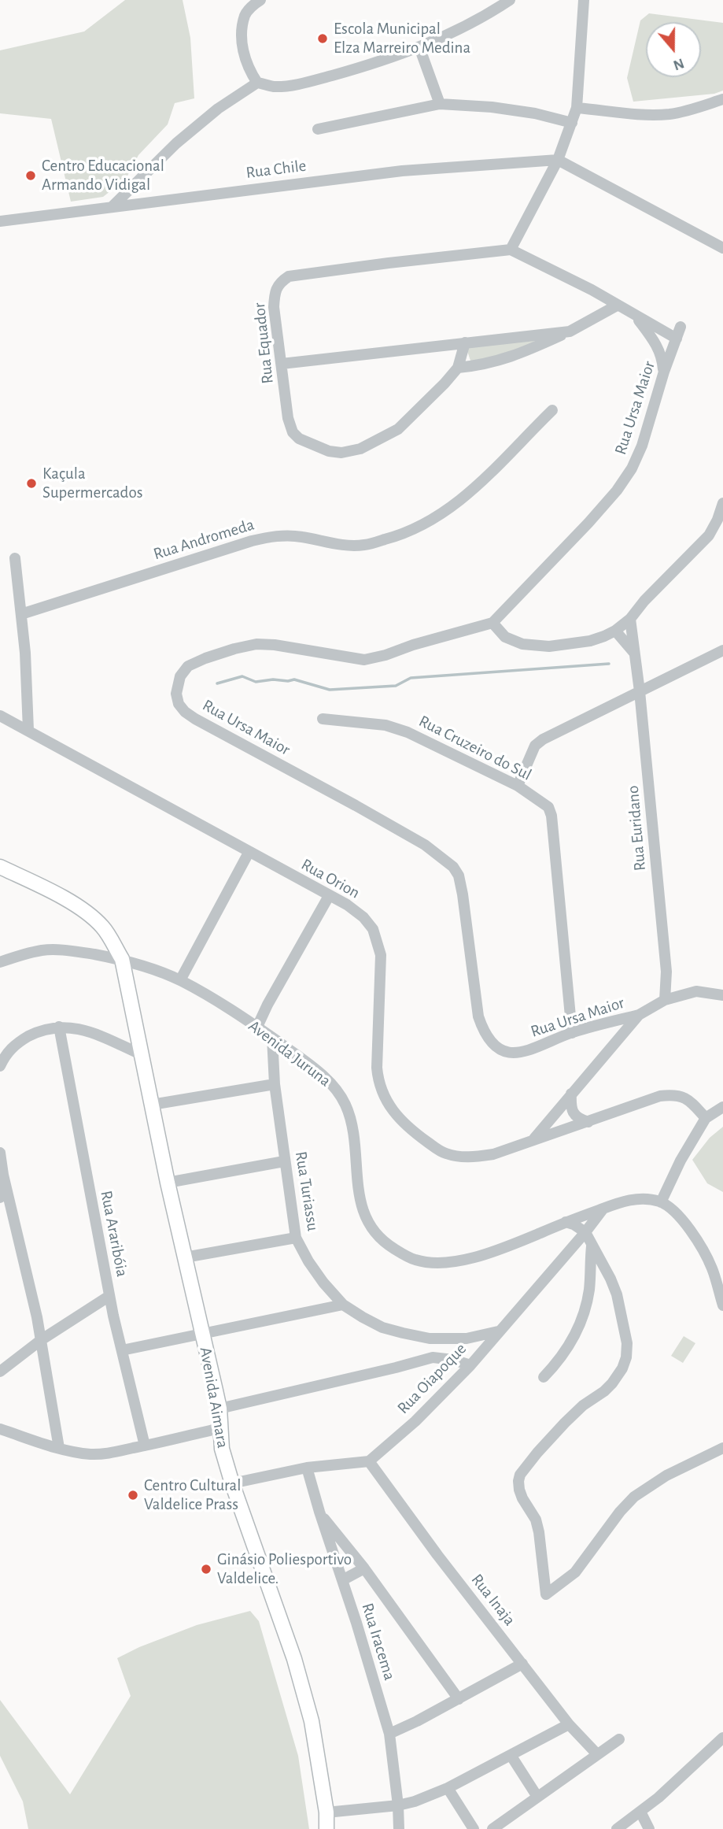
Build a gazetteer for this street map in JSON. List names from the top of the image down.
{
  "streets": {
    "main road": ["Avenida Aimara"],
    "street": [
      "Rua Chile",
      "Rua Equador",
      "Rua Ursa Maior",
      "Rua Andromeda",
      "Rua Cruzeiro do Sul",
      "Rua Euridano",
      "Rua Orion",
      "Avenida Juruna",
      "Rua Turiassu",
      "Rua Araribóia",
      "Rua Oiapoque",
      "Rua Inaja",
      "Rua Iracema"
    ]
  },
  "crossings": [
    ["Rua Ursa Maior", "Rua Cruzeiro do Sul"],
    ["Avenida Juruna", "Rua Turiassu"],
    ["Avenida Juruna", "Rua Oiapoque"],
    ["Avenida Juruna", "Avenida Aimara"],
    ["Rua Turiassu", "Rua Oiapoque"],
    ["Rua Oiapoque", "Rua Inaja"]
  ],
  "places": [
    "Escola Municipal Elza Marreiro Medina",
    "Centro Educacional Armando Vidigal",
    "Kaçula Supermercados",
    "Centro Cultural Valdelice Prass",
    "Ginásio Poliesportivo Valdelice."
  ],
  "north": "bottom"
}
